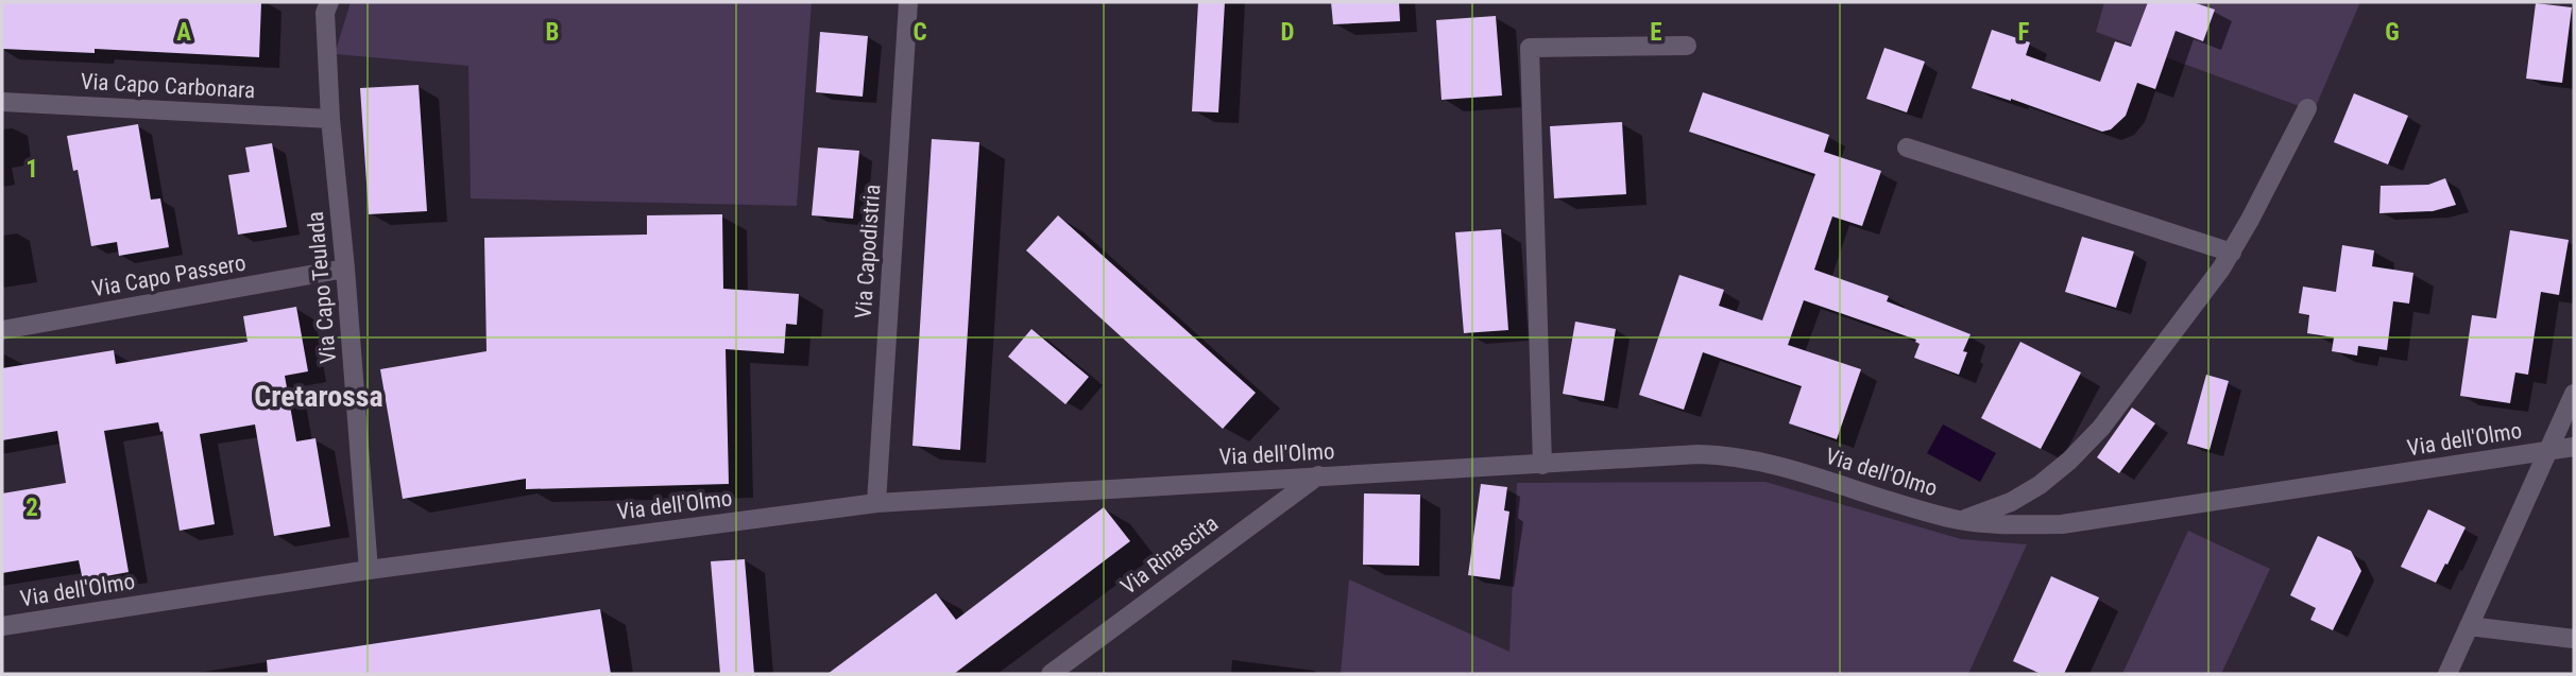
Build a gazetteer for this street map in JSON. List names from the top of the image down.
{
  "streets": {
    "street": [
      "Via Capo Carbonara",
      "Via Capodistria",
      "Via Capo Passero",
      "Via Capo Teulada",
      "Via dell'Olmo",
      "Via Rinascita"
    ]
  },
  "crossings": [
    ["Via Capo Carbonara", "Via Capo Teulada"],
    ["Via Capodistria", "Via dell'Olmo"],
    ["Via Capo Passero", "Via Capo Teulada"],
    ["Via Capo Teulada", "Via dell'Olmo"],
    ["Via dell'Olmo", "Via Rinascita"]
  ],
  "districts": ["Cretarossa"],
  "grid": {
    "columns": [
      "A",
      "B",
      "C",
      "D",
      "E",
      "F",
      "G"
    ],
    "rows": ["1", "2"]
  }
}
